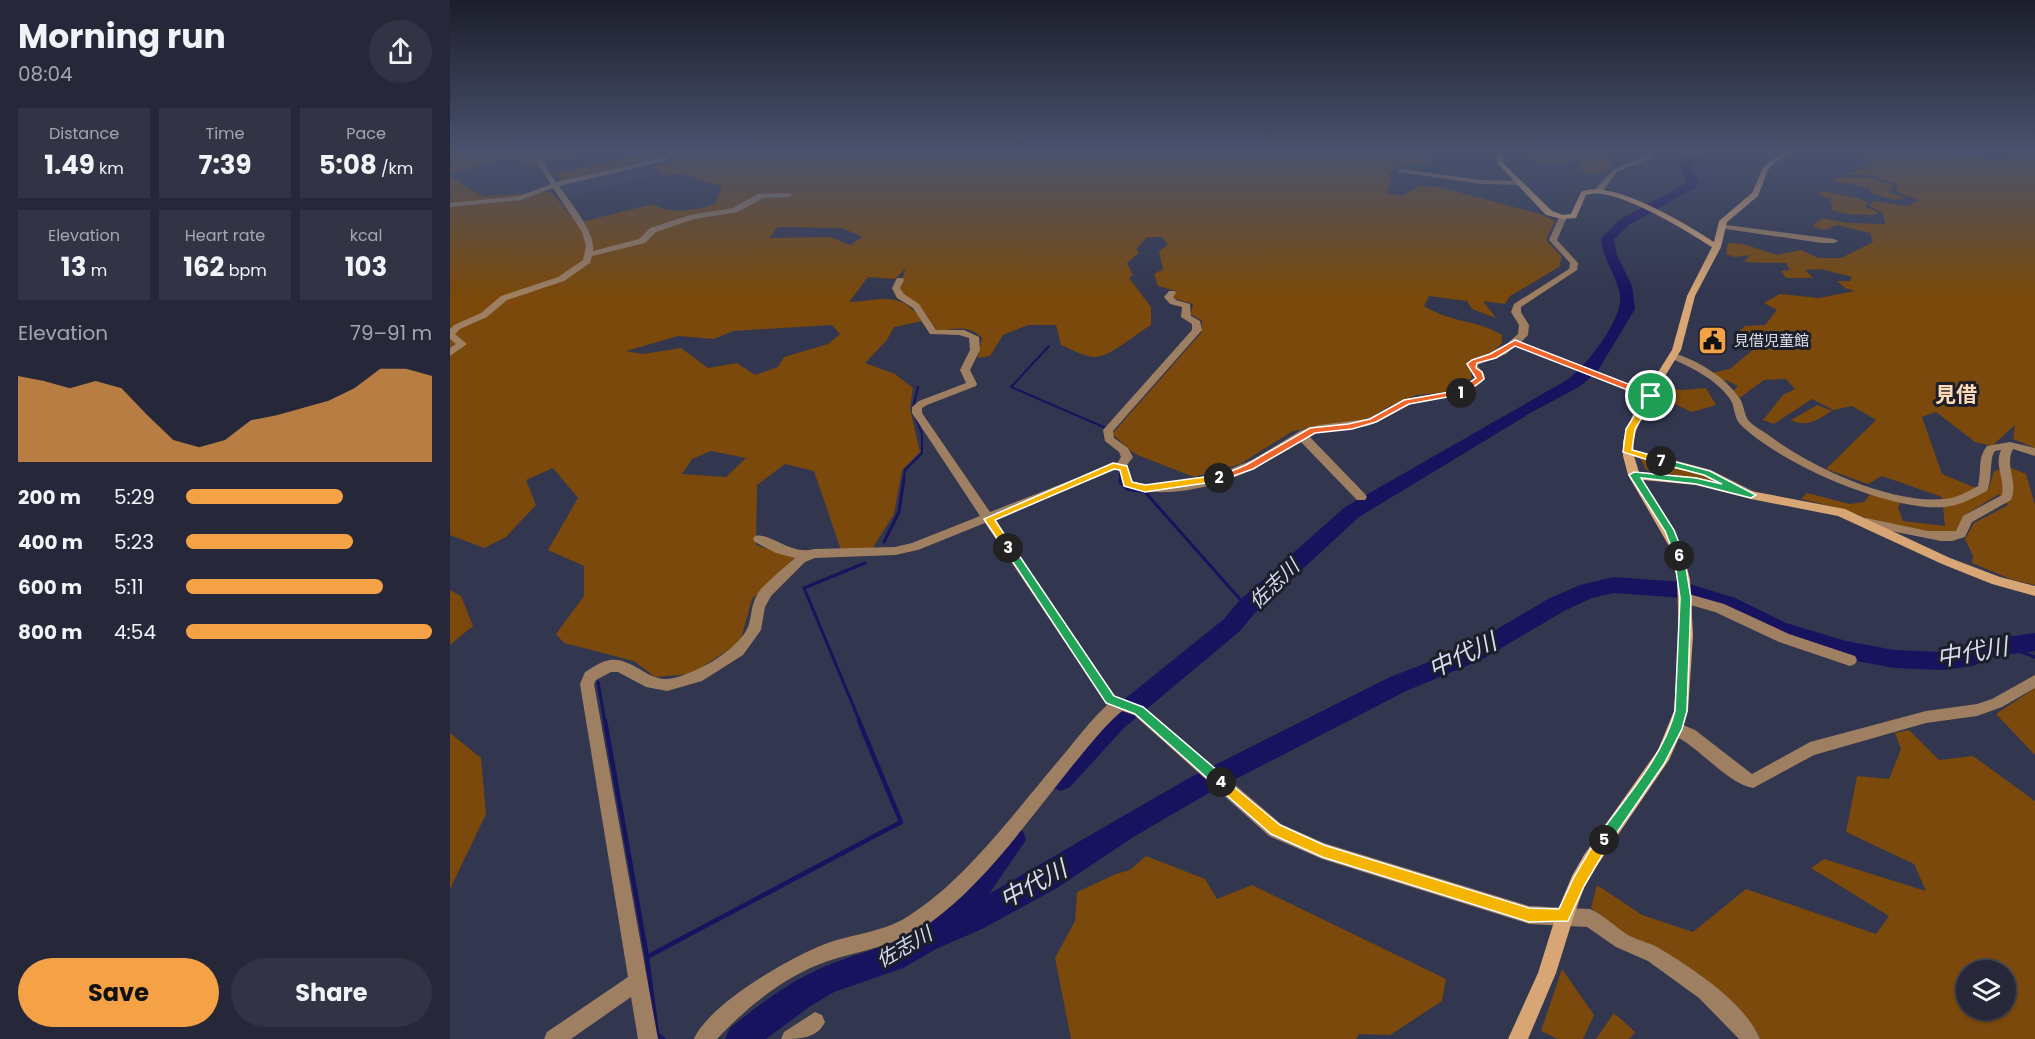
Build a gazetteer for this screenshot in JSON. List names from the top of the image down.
{
  "districts": ["見借"],
  "water": ["佐志川", "中代川"],
  "places": {
    "public building": ["見借児童館"]
  },
  "page": {
    "heading": ["Morning run", "08:04"],
    "stats": [
      ["Distance", "1.49 km"],
      ["Time", "7:39"],
      ["Pace", "5:08 /km"],
      ["Elevation", "13 m"],
      ["Heart rate", "162 bpm"],
      ["kcal", "103"]
    ],
    "chart": ["Elevation", "79–91 m"],
    "pins": [
      "1",
      "7",
      "2",
      "3",
      "6",
      "4",
      "5"
    ],
    "list": [
      {
        "name": "200 m",
        "note": "5:29"
      },
      {
        "name": "400 m",
        "note": "5:23"
      },
      {
        "name": "600 m",
        "note": "5:11"
      },
      {
        "name": "800 m",
        "note": "4:54"
      }
    ],
    "buttons": ["Save", "Share"]
  }
}
